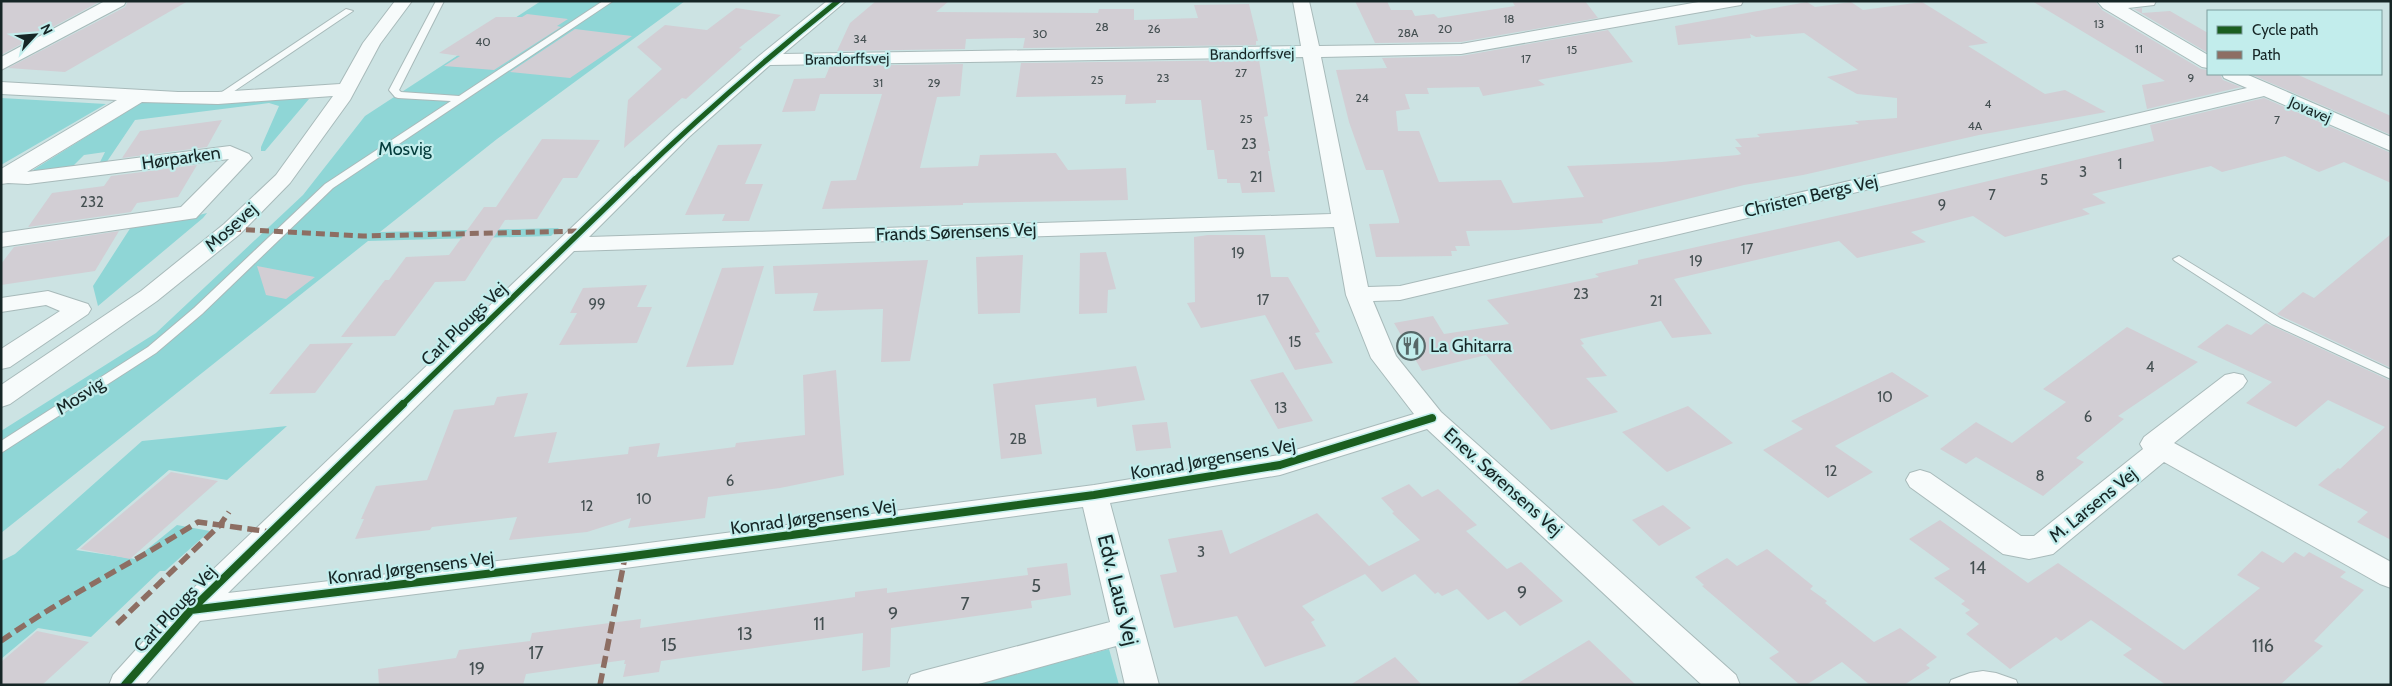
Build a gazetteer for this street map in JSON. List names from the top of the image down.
{
  "streets": {
    "street": [
      "Brandorffsvej",
      "Jovavej",
      "Hørparken",
      "Christen Bergs Vej",
      "Mosevej",
      "Frands Sørensens Vej",
      "Carl Plougs Vej",
      "Konrad Jørgensens Vej",
      "Enev. Sørensens Vej",
      "M. Larsens Vej",
      "Edv. Laus Vej"
    ],
    "lane": ["Mosvig"]
  },
  "crossings": [
    ["Brandorffsvej", "Carl Plougs Vej"],
    ["Brandorffsvej", "Enev. Sørensens Vej"],
    ["Jovavej", "Christen Bergs Vej"],
    ["Christen Bergs Vej", "Enev. Sørensens Vej"],
    ["Frands Sørensens Vej", "Carl Plougs Vej"],
    ["Frands Sørensens Vej", "Enev. Sørensens Vej"],
    ["Carl Plougs Vej", "Konrad Jørgensens Vej"],
    ["Konrad Jørgensens Vej", "Enev. Sørensens Vej"],
    ["Konrad Jørgensens Vej", "Edv. Laus Vej"]
  ],
  "parks": ["Mosvig"],
  "places": {
    "restaurant": ["La Ghitarra"]
  },
  "house_numbers": [
    "18",
    "13",
    "28",
    "26",
    "20",
    "28A",
    "30",
    "34",
    "40",
    "11",
    "15",
    "17",
    "27",
    "23",
    "9",
    "25",
    "31",
    "29",
    "24",
    "4",
    "25",
    "7",
    "4A",
    "23",
    "1",
    "3",
    "21",
    "5",
    "7",
    "232",
    "9",
    "17",
    "19",
    "19",
    "23",
    "17",
    "21",
    "99",
    "15",
    "4",
    "10",
    "13",
    "6",
    "2B",
    "12",
    "8",
    "6",
    "10",
    "12",
    "3",
    "14",
    "5",
    "9",
    "7",
    "9",
    "11",
    "13",
    "15",
    "116",
    "17",
    "19"
  ],
  "legend": ["Cycle path", "Path"],
  "north": "top right"
}
